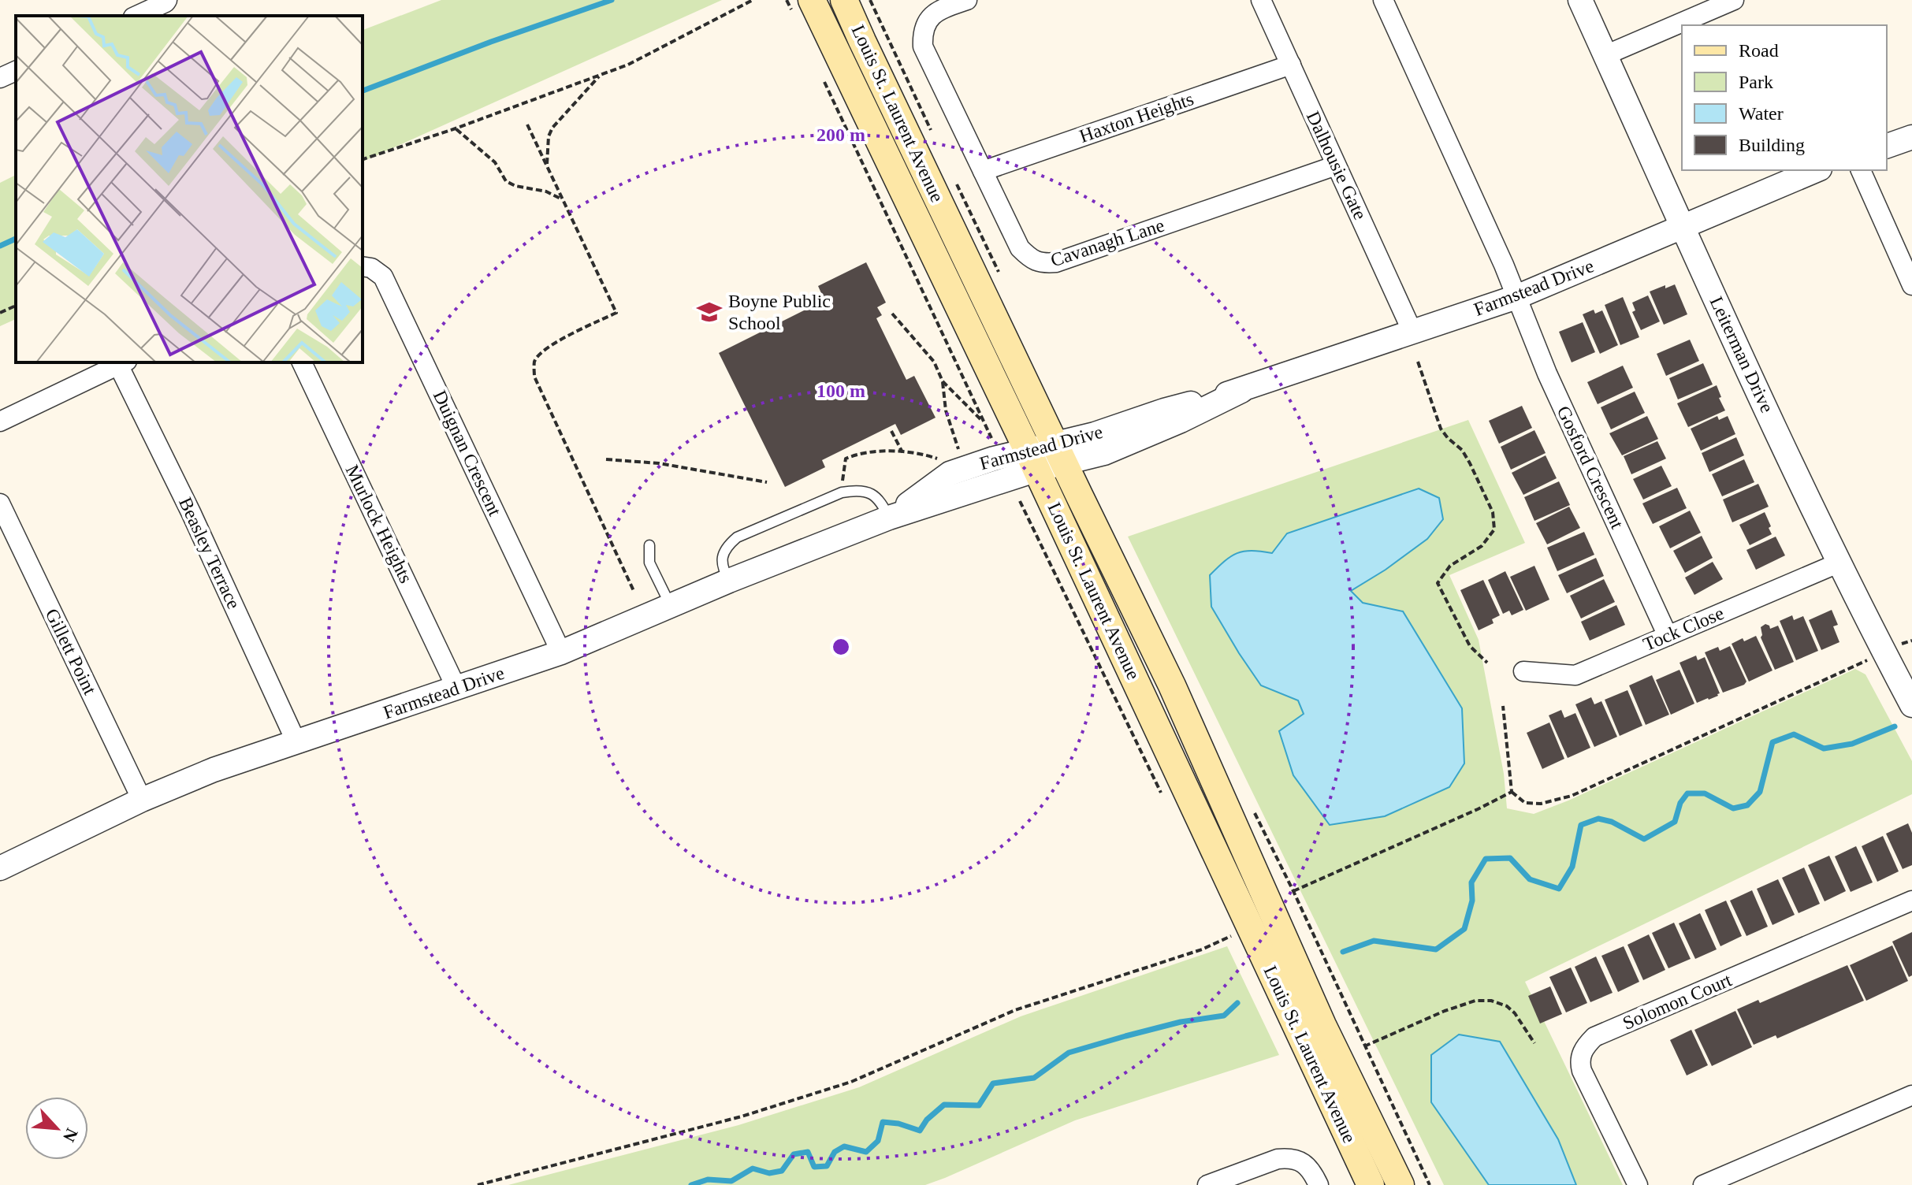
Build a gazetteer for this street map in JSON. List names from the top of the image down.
{
  "streets": {
    "main road": ["Louis St. Laurent Avenue"],
    "street": [
      "Haxton Heights",
      "Dalhousie Gate",
      "Cavanagh Lane",
      "Farmstead Drive",
      "Leiterman Drive",
      "Duignan Crescent",
      "Gosford Crescent",
      "Murlock Heights",
      "Beasley Terrace",
      "Tock Close",
      "Gillett Point",
      "Solomon Court"
    ]
  },
  "crossings": [
    ["Louis St. Laurent Avenue", "Farmstead Drive"],
    ["Haxton Heights", "Dalhousie Gate"],
    ["Haxton Heights", "Cavanagh Lane"],
    ["Dalhousie Gate", "Cavanagh Lane"],
    ["Dalhousie Gate", "Farmstead Drive"],
    ["Farmstead Drive", "Leiterman Drive"],
    ["Farmstead Drive", "Duignan Crescent"],
    ["Farmstead Drive", "Gosford Crescent"],
    ["Farmstead Drive", "Murlock Heights"],
    ["Farmstead Drive", "Beasley Terrace"],
    ["Farmstead Drive", "Gillett Point"],
    ["Leiterman Drive", "Tock Close"],
    ["Gosford Crescent", "Tock Close"]
  ],
  "places": {
    "school or university": ["Boyne Public School"]
  },
  "legend": [
    "Road",
    "Park",
    "Water",
    "Building"
  ],
  "north": "bottom right",
  "rings": ["200 m", "100 m"]
}
